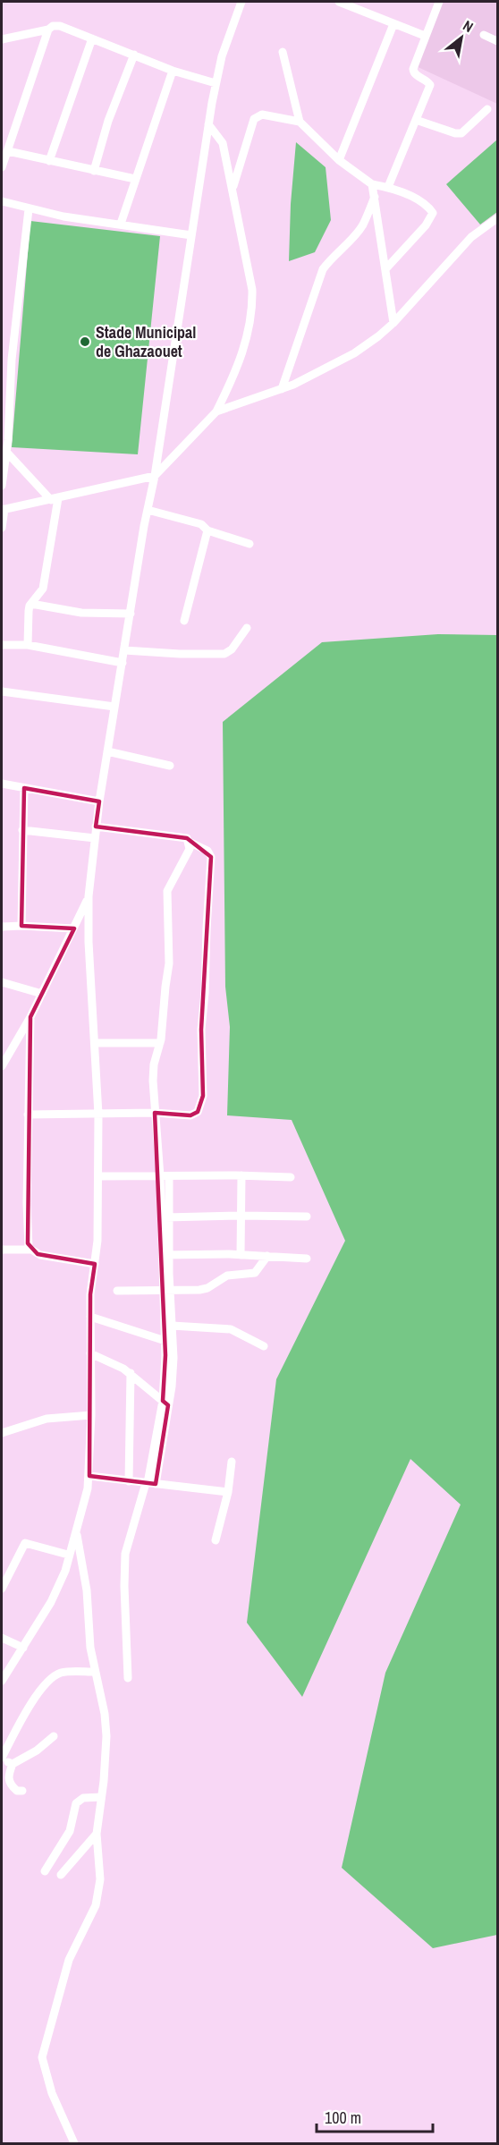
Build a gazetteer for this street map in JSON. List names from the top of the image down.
{
  "places": ["Stade Municipal de Ghazaouet"],
  "scale_bar": "100 m",
  "north": "top right"
}
